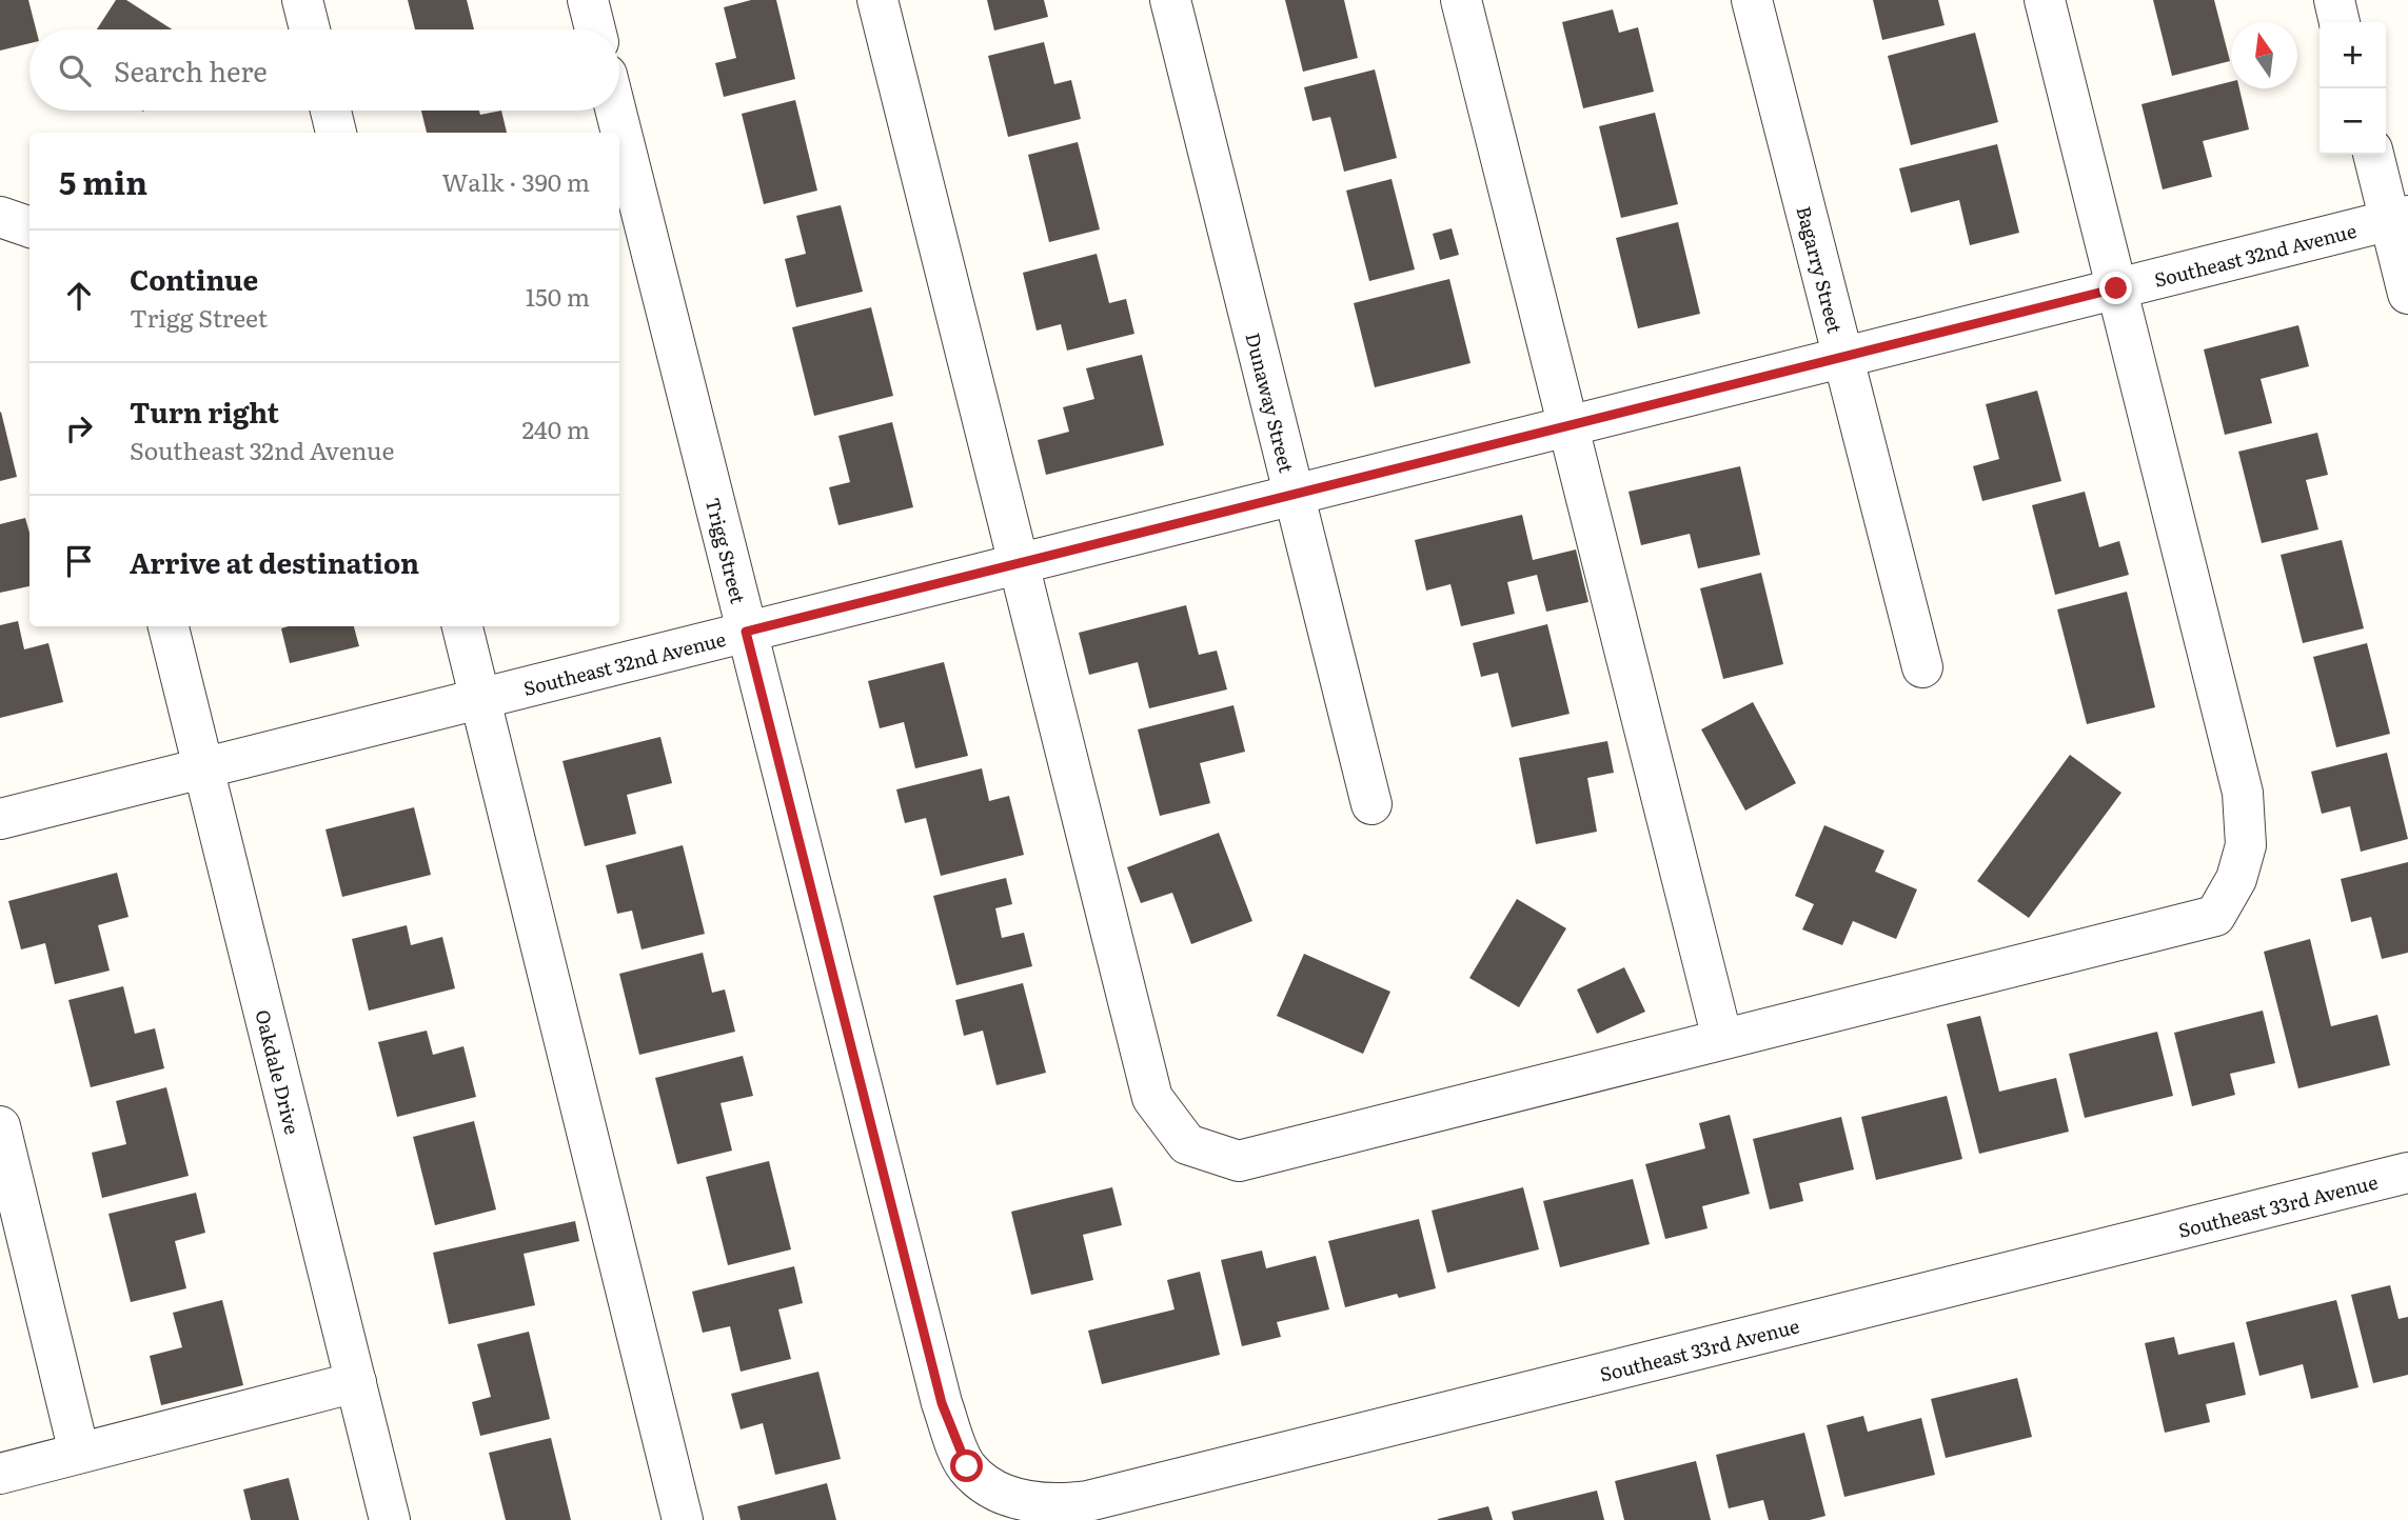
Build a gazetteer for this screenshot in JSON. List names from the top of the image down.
{
  "streets": {
    "street": [
      "Southeast 32nd Avenue",
      "Bagarry Street",
      "Dunaway Street",
      "Trigg Street",
      "Oakdale Drive",
      "Southeast 33rd Avenue"
    ]
  },
  "crossings": [
    ["Southeast 32nd Avenue", "Bagarry Street"],
    ["Southeast 32nd Avenue", "Dunaway Street"],
    ["Southeast 32nd Avenue", "Trigg Street"],
    ["Southeast 32nd Avenue", "Oakdale Drive"],
    ["Trigg Street", "Southeast 33rd Avenue"]
  ],
  "north": "top",
  "page": {
    "map_buttons": ["+", "−"],
    "search": "Search here",
    "heading": ["5 min", "Walk · 390 m"],
    "list": [
      ["Continue", "Trigg Street", "150 m"],
      ["Turn right", "Southeast 32nd Avenue", "240 m"],
      "Arrive at destination"
    ]
  }
}
